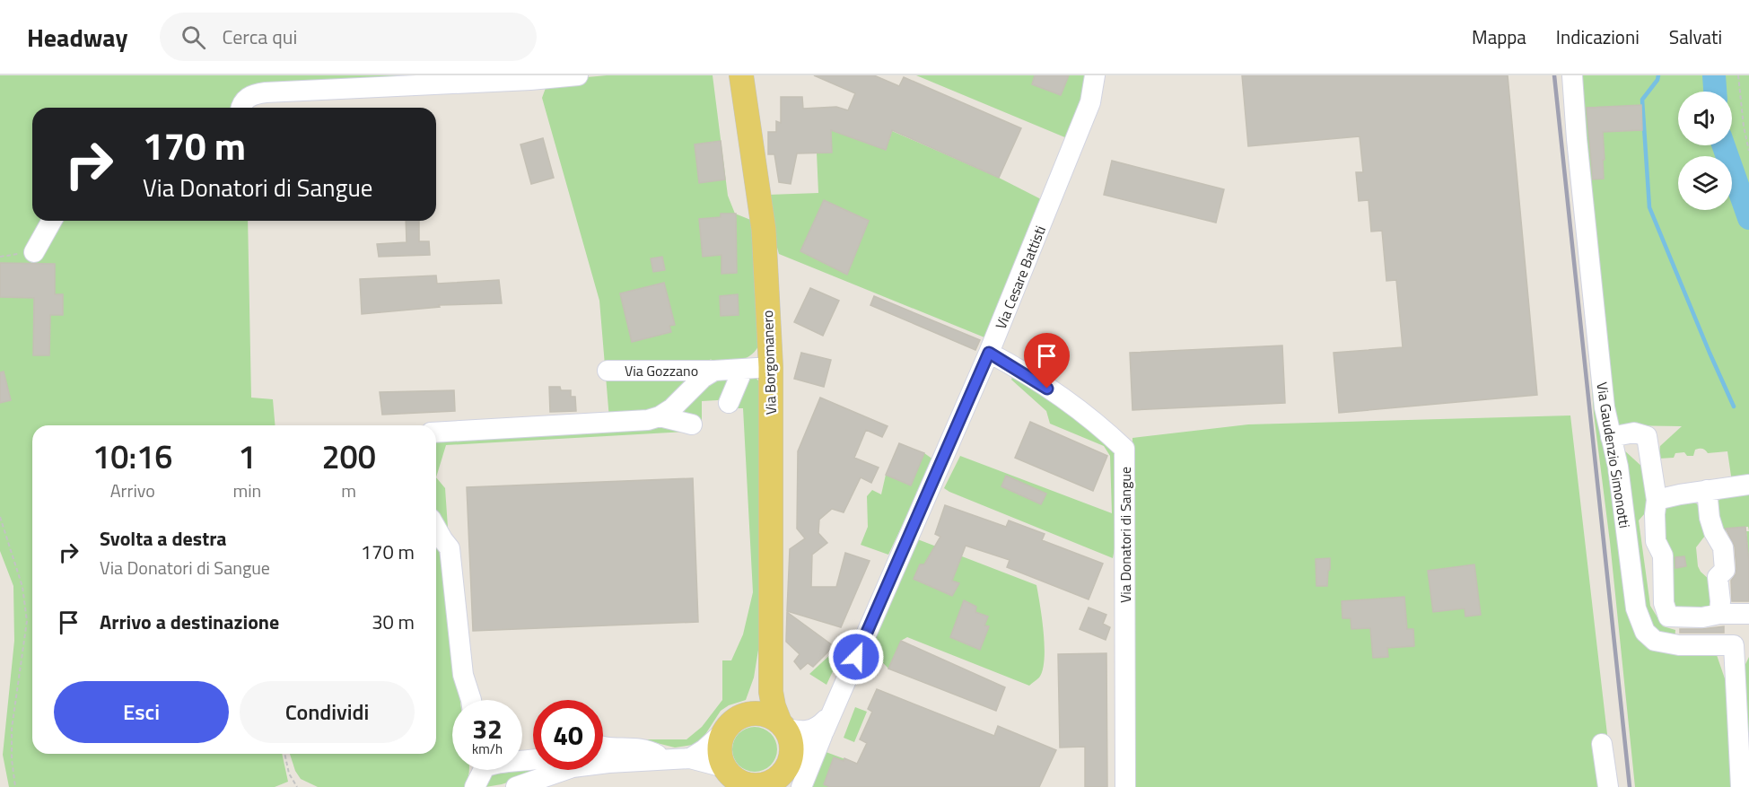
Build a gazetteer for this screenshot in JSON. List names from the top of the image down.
{
  "streets": {
    "main road": ["Via Borgomanero"],
    "street": [
      "Via Cesare Battisti",
      "Via Gozzano",
      "Via Gaudenzio Simonotti",
      "Via Donatori di Sangue"
    ]
  },
  "crossings": [
    ["Via Cesare Battisti", "Via Borgomanero"],
    ["Via Cesare Battisti", "Via Donatori di Sangue"],
    ["Via Borgomanero", "Via Gozzano"]
  ],
  "page": {
    "header": "Headway",
    "search": "Cerca qui",
    "nav": ["Mappa", "Indicazioni", "Salvati"],
    "turn": ["170 m", "Via Donatori di Sangue"],
    "eta": [
      "10:16",
      "Arrivo",
      "1",
      "min",
      "200",
      "m"
    ],
    "list": [
      {
        "name": "Svolta a destra",
        "note": "Via Donatori di Sangue",
        "value": "170 m"
      },
      {
        "name": "Arrivo a destinazione",
        "value": "30 m"
      }
    ],
    "buttons": ["Esci", "Condividi"],
    "speed": "32 km/h",
    "limit": "40"
  }
}
